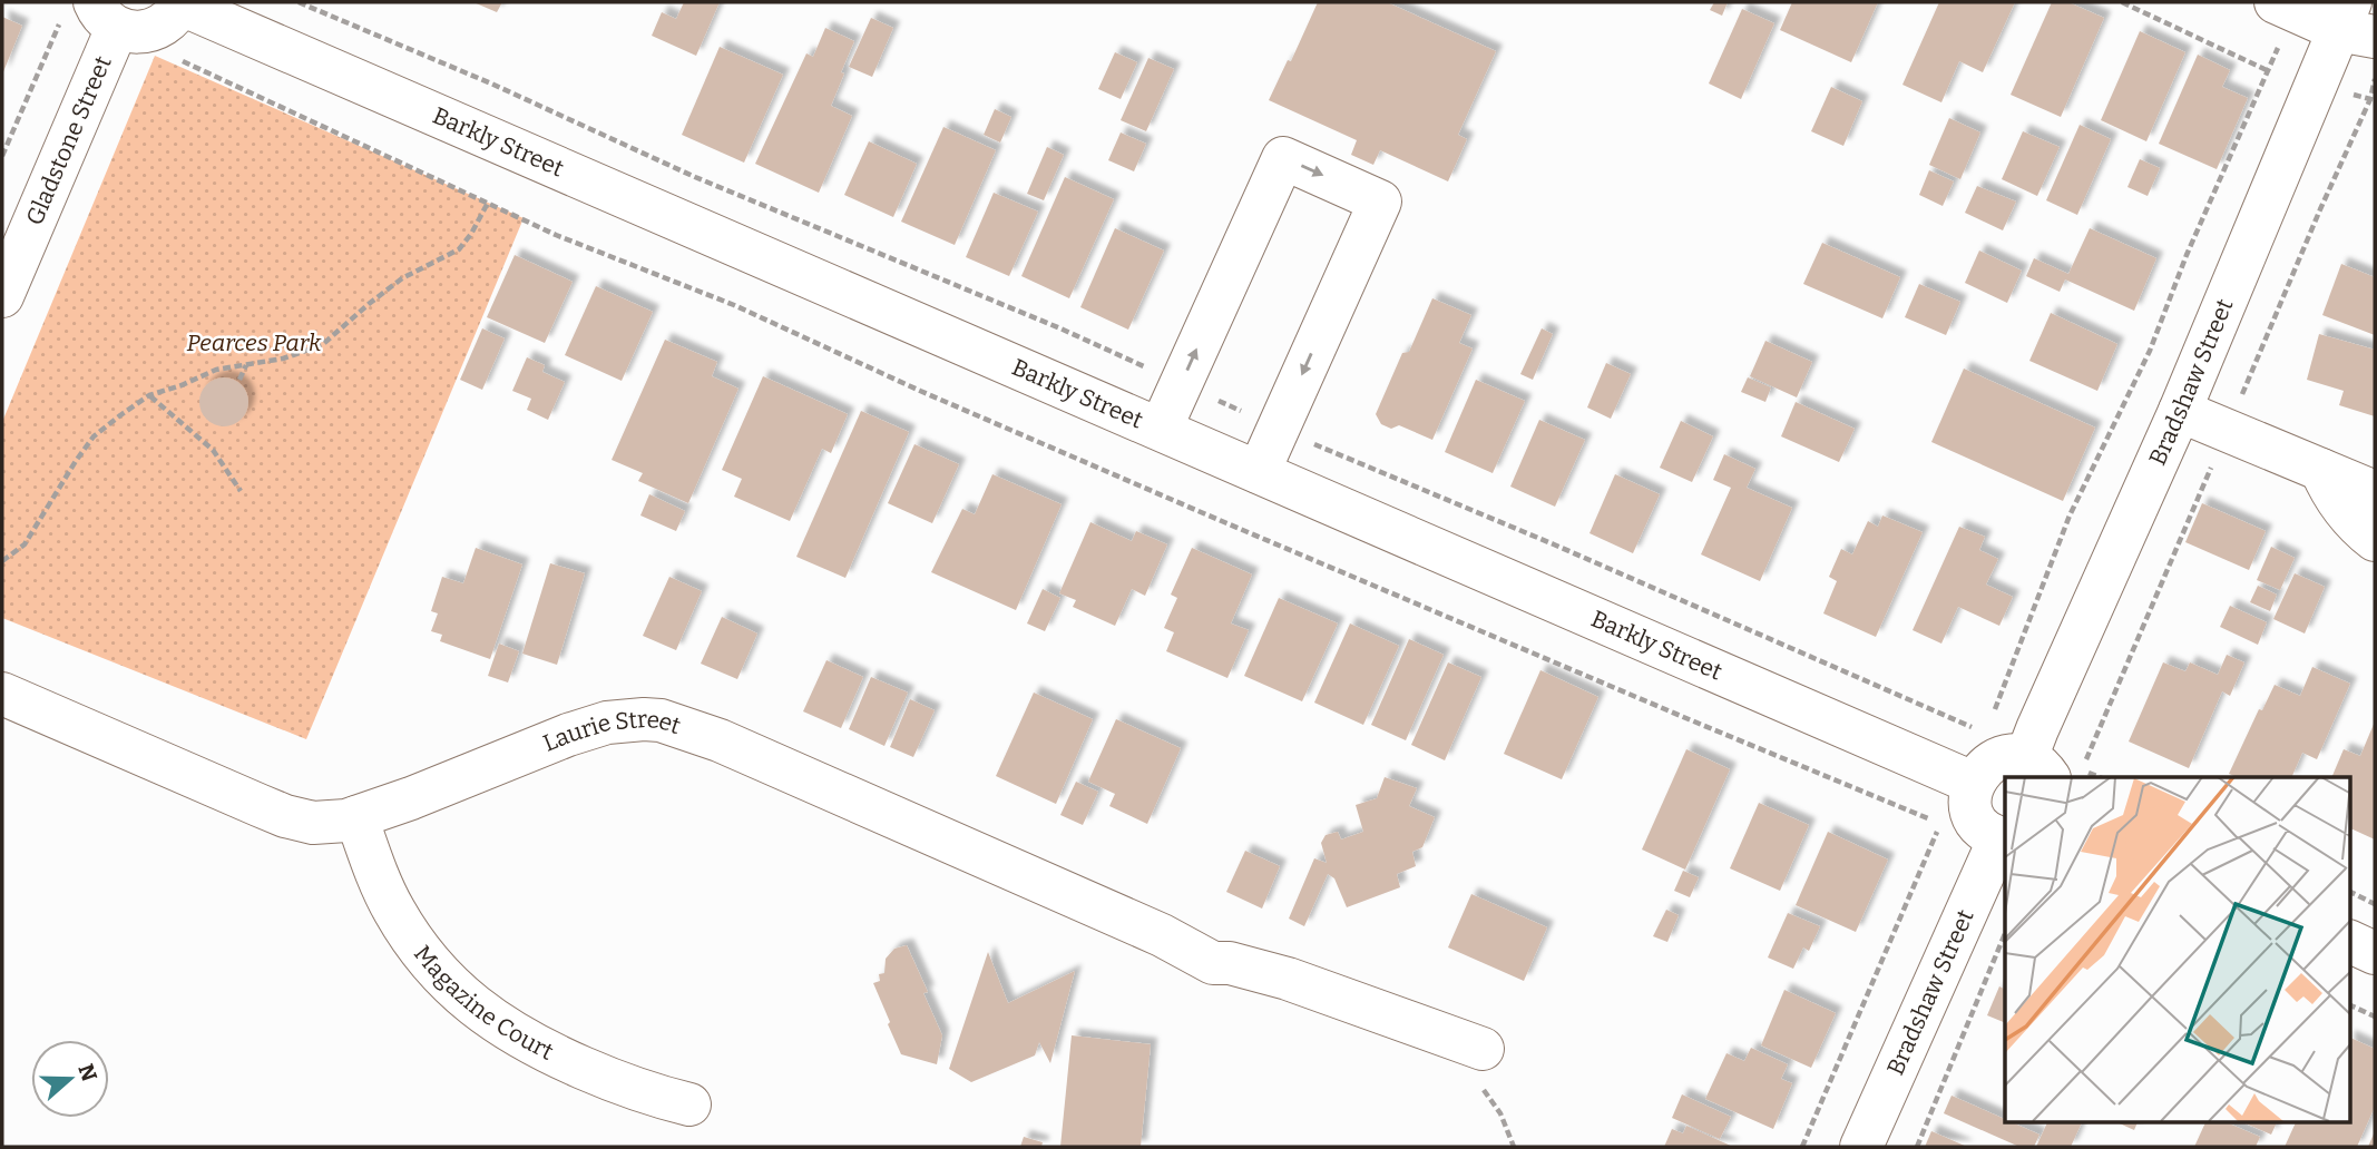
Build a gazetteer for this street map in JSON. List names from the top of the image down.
{
  "streets": {
    "street": [
      "Gladstone Street",
      "Barkly Street",
      "Bradshaw Street",
      "Laurie Street",
      "Magazine Court"
    ]
  },
  "crossings": [
    ["Laurie Street", "Magazine Court"]
  ],
  "parks": ["Pearces Park"],
  "north": "right"
}
